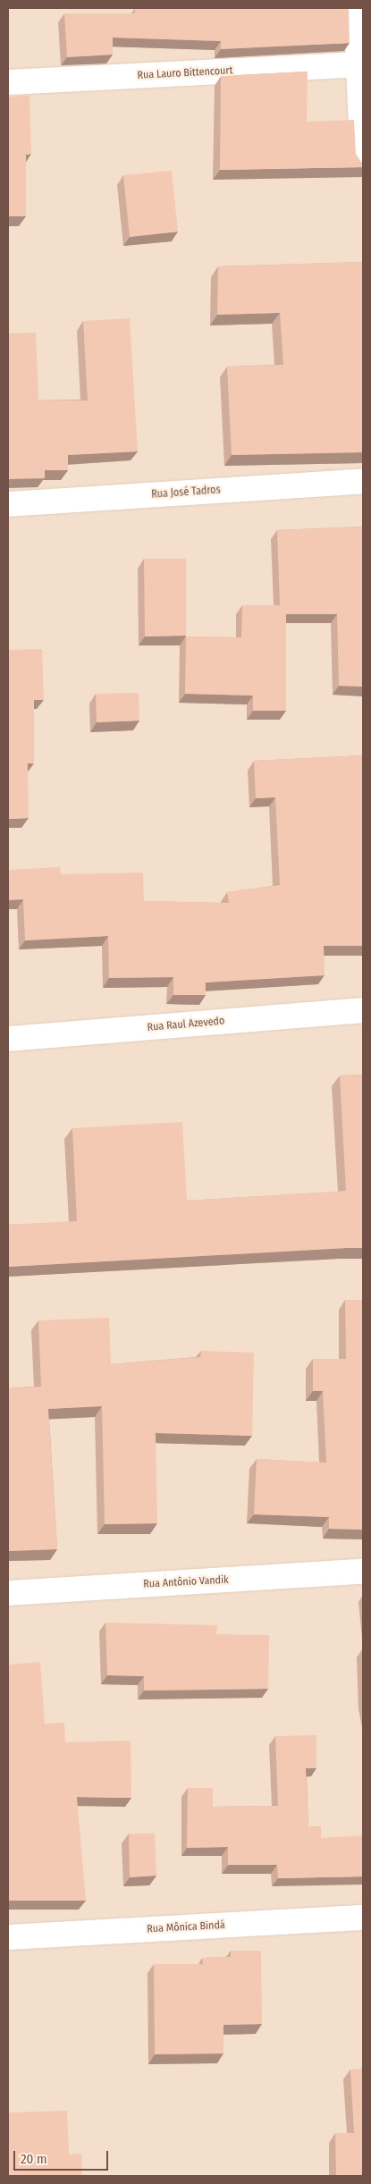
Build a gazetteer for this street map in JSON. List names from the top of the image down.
{
  "streets": {
    "street": [
      "Rua Lauro Bittencourt",
      "Rua José Tadros",
      "Rua Raul Azevedo",
      "Rua Antônio Vandik",
      "Rua Mônica Bindá"
    ]
  },
  "scale_bar": "20 m"
}
